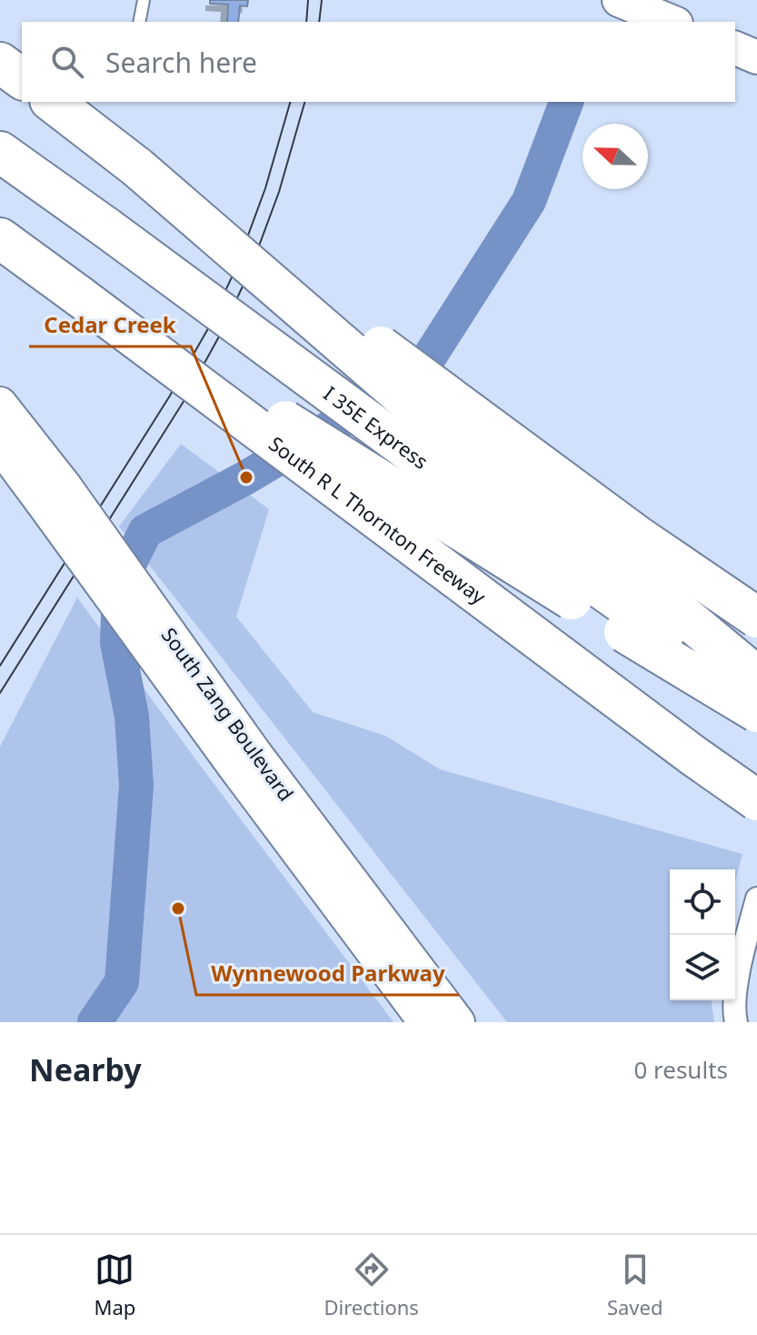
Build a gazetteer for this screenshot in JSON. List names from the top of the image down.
{
  "streets": {
    "highway": ["I 35E Express", "South R L Thornton Freeway"],
    "main road": ["South Zang Boulevard"]
  },
  "places": ["Cedar Creek", "Wynnewood Parkway"],
  "north": "left",
  "page": {
    "search": "Search here",
    "heading": ["Nearby", "0 results"],
    "nav": ["Map", "Directions", "Saved"]
  }
}
